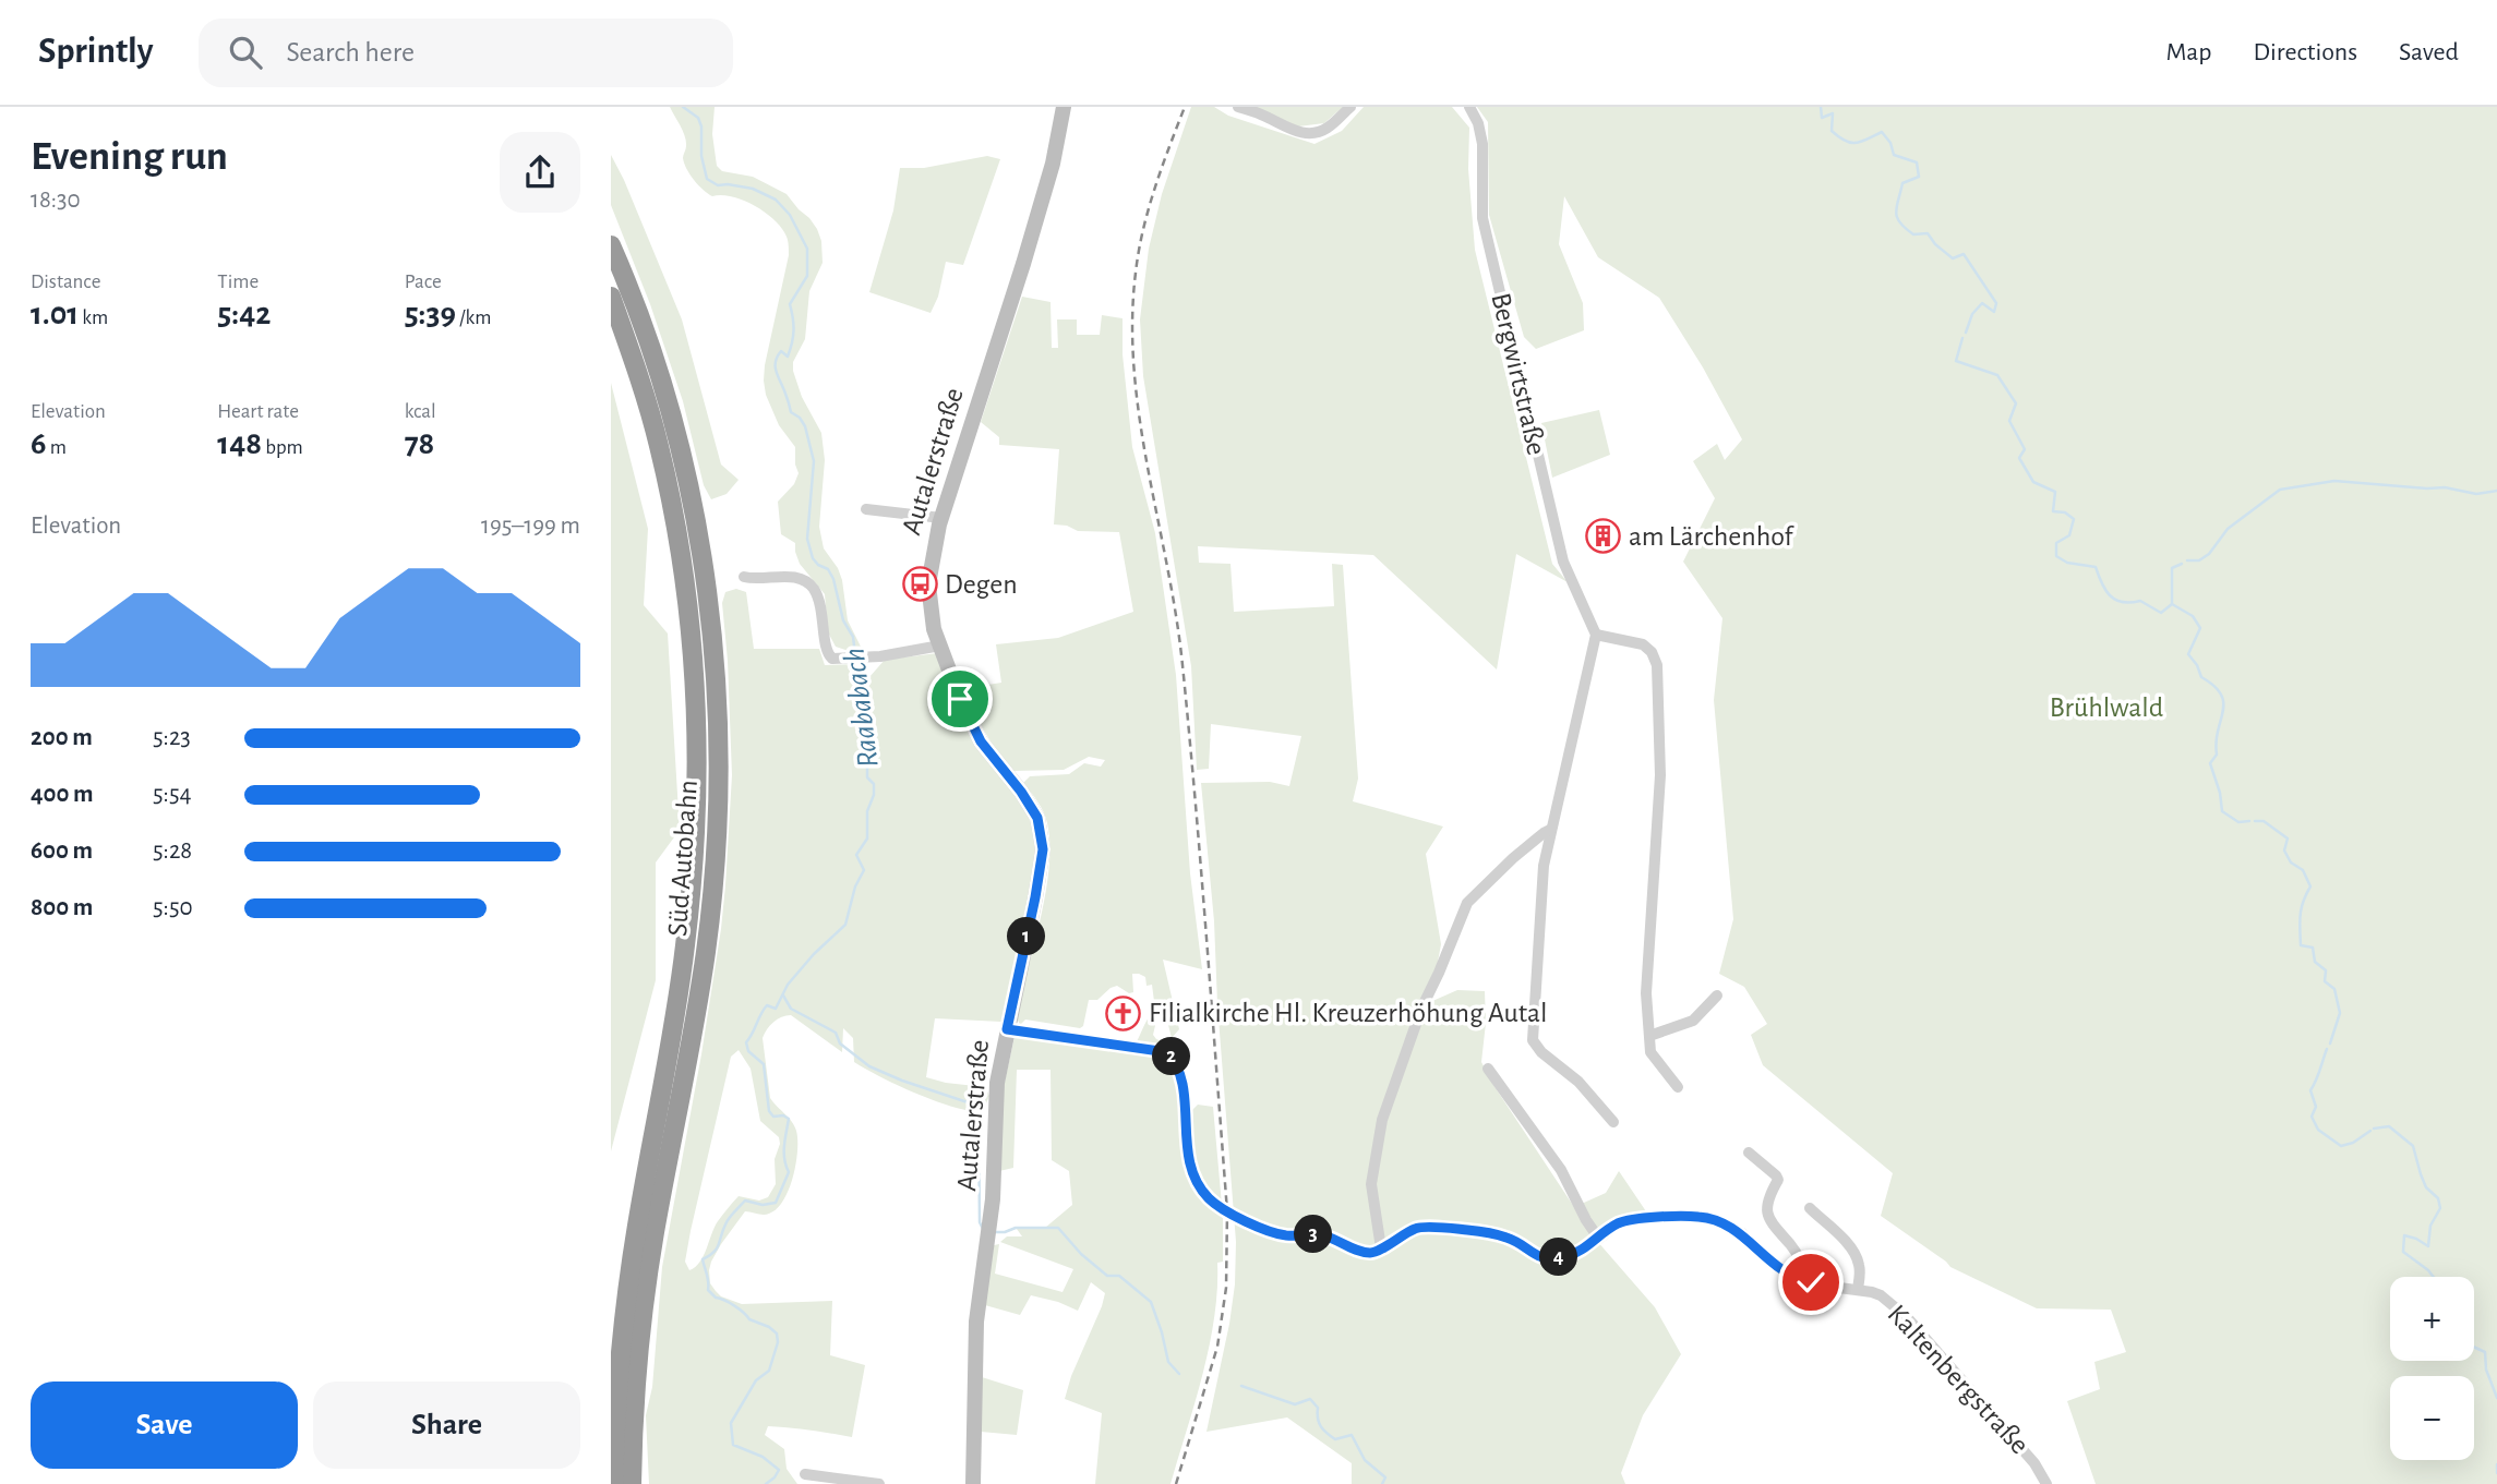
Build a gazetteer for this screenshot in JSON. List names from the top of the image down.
{
  "streets": {
    "highway": ["Süd Autobahn"],
    "main road": ["Autalerstraße"],
    "street": ["Bergwirtstraße", "Kaltenbergstraße"]
  },
  "water": ["Raababach"],
  "parks": ["Brühlwald"],
  "places": {
    "building": ["am Lärchenhof"],
    "bus stop": ["Degen"],
    "church": ["Filialkirche Hl. Kreuzerhöhung Autal"]
  },
  "page": {
    "header": "Sprintly",
    "search": "Search here",
    "nav": ["Map", "Directions", "Saved"],
    "heading": ["Evening run", "18:30"],
    "stats": [
      ["Distance", "1.01 km"],
      ["Time", "5:42"],
      ["Pace", "5:39 /km"],
      ["Elevation", "6 m"],
      ["Heart rate", "148 bpm"],
      ["kcal", "78"]
    ],
    "chart": ["Elevation", "195–199 m"],
    "list": [
      {
        "name": "200 m",
        "note": "5:23"
      },
      {
        "name": "400 m",
        "note": "5:54"
      },
      {
        "name": "600 m",
        "note": "5:28"
      },
      {
        "name": "800 m",
        "note": "5:50"
      }
    ],
    "pins": [
      "1",
      "2",
      "3",
      "4"
    ],
    "map_buttons": ["+", "−"],
    "buttons": ["Save", "Share"]
  }
}
